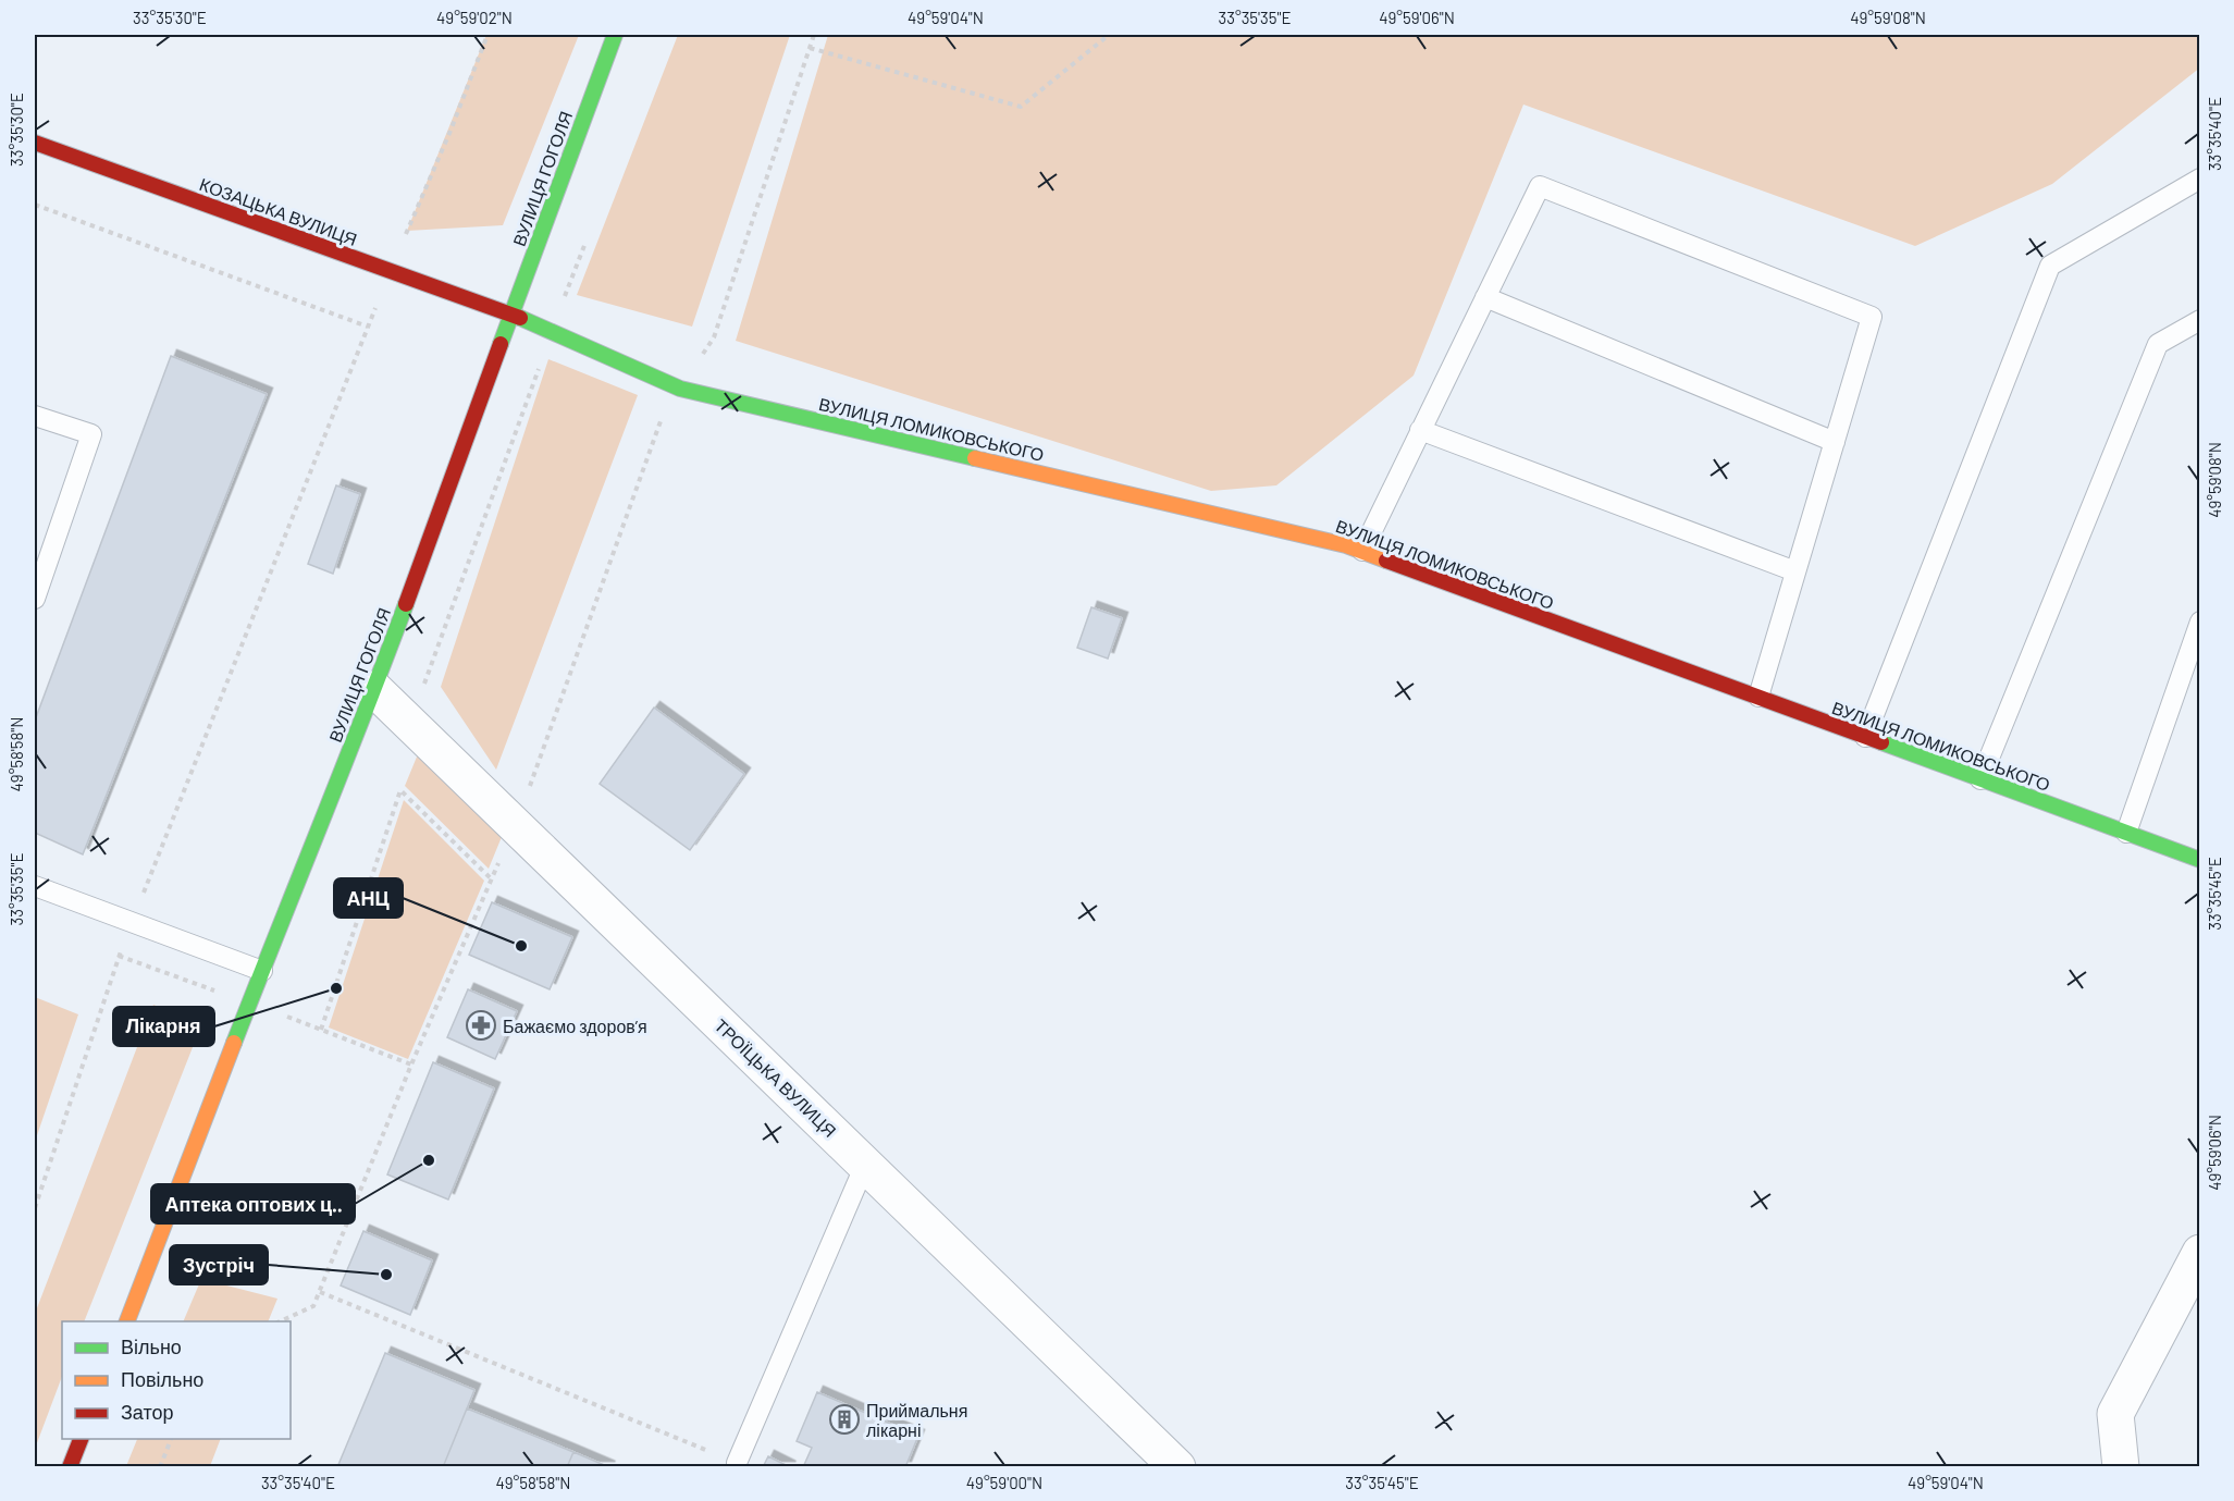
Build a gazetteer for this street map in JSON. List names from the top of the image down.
{
  "streets": {
    "street": [
      "ВУЛИЦЯ ГОГОЛЯ",
      "КОЗАЦЬКА ВУЛИЦЯ",
      "ВУЛИЦЯ ЛОМИКОВСЬКОГО",
      "ТРОЇЦЬКА ВУЛИЦЯ"
    ]
  },
  "crossings": [
    ["ВУЛИЦЯ ГОГОЛЯ", "КОЗАЦЬКА ВУЛИЦЯ"],
    ["ВУЛИЦЯ ГОГОЛЯ", "ВУЛИЦЯ ЛОМИКОВСЬКОГО"],
    ["ВУЛИЦЯ ГОГОЛЯ", "ТРОЇЦЬКА ВУЛИЦЯ"],
    ["КОЗАЦЬКА ВУЛИЦЯ", "ВУЛИЦЯ ЛОМИКОВСЬКОГО"]
  ],
  "places": {
    "other": [
      "АНЦ",
      "Лікарня",
      "Аптека оптових ц‥",
      "Зустріч"
    ],
    "pharmacy": ["Бажаємо здоровʼя"],
    "building": ["Приймальня лікарні"]
  },
  "legend": ["Вільно", "Повільно", "Затор"],
  "coordinates": [
    "33°35'30\"E",
    "49°59'02\"N",
    "49°59'04\"N",
    "33°35'35\"E",
    "49°59'06\"N",
    "49°59'08\"N",
    "33°35'40\"E",
    "49°58'58\"N",
    "33°35'45\"E",
    "49°59'00\"N"
  ]
}
